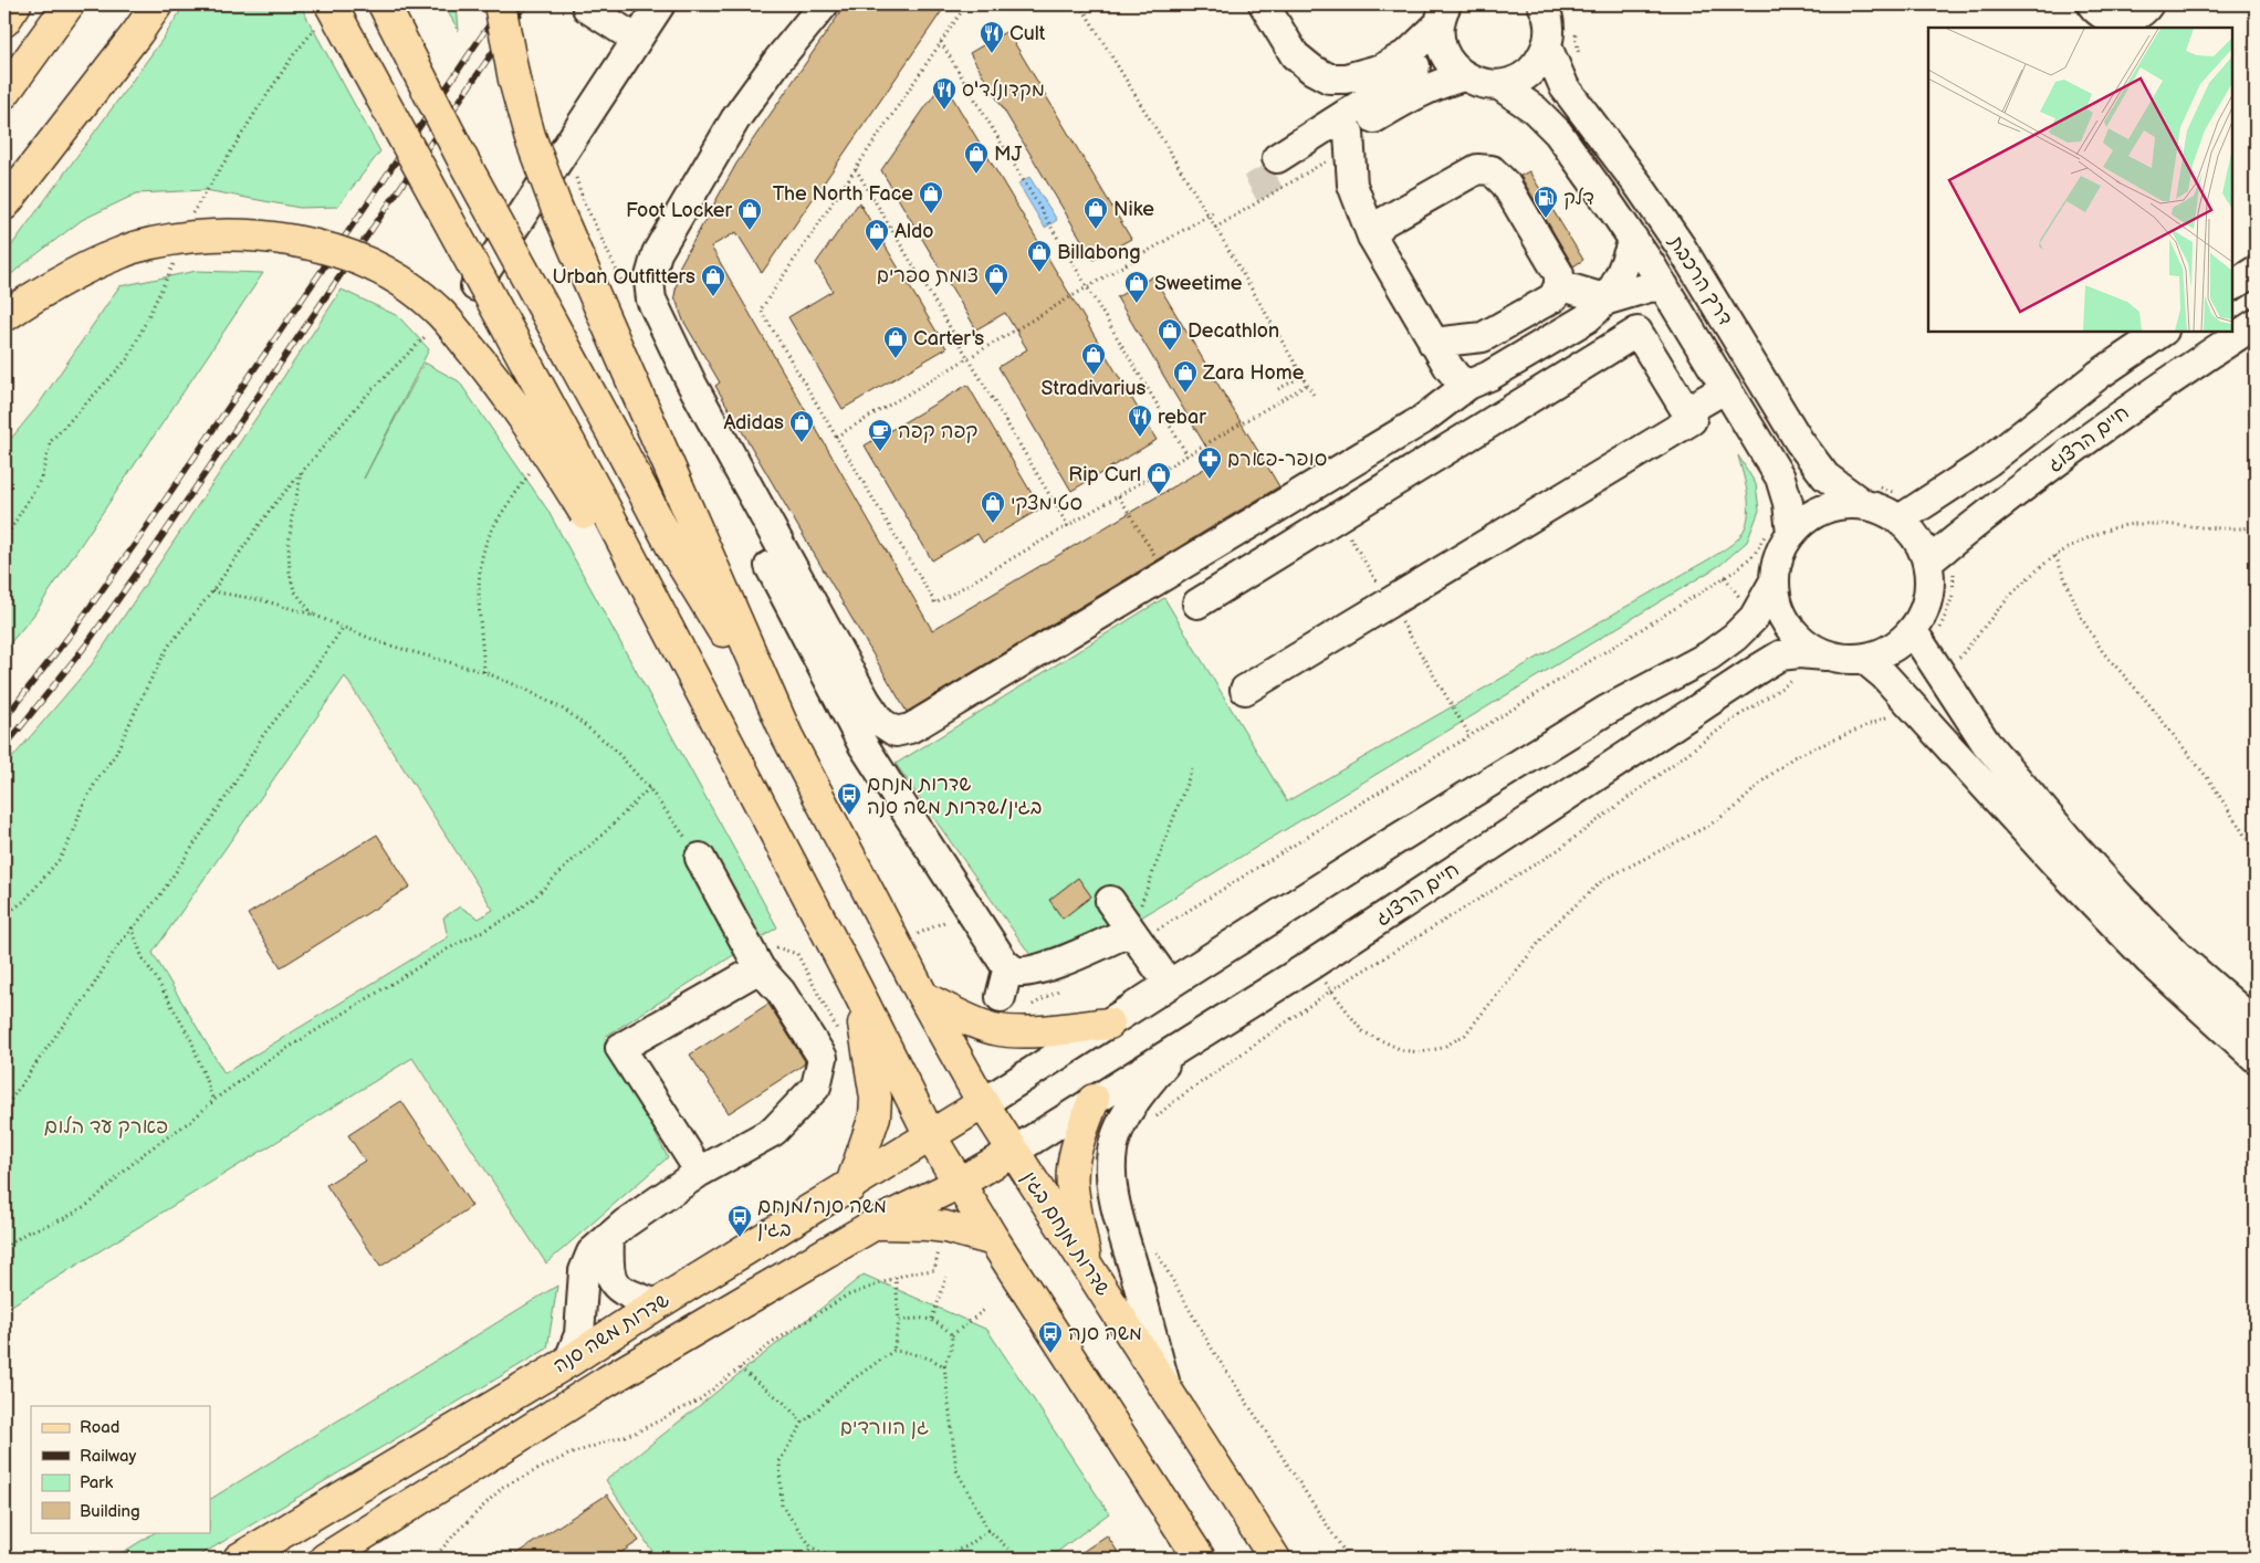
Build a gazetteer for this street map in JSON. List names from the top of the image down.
{
  "streets": {
    "main road": ["שדרות מנחם בגין", "שדרות משה סנה"],
    "street": ["דרך הרכבת", "חיים הרצוג"]
  },
  "crossings": [
    ["דרך הרכבת", "חיים הרצוג"],
    ["חיים הרצוג", "שדרות מנחם בגין"],
    ["חיים הרצוג", "שדרות משה סנה"],
    ["שדרות מנחם בגין", "שדרות משה סנה"]
  ],
  "parks": ["פארק עד הלום", "גן הוורדים"],
  "places": {
    "restaurant": ["Cult", "מקדונלד'ס", "rebar"],
    "shop": [
      "MJ",
      "The North Face",
      "Nike",
      "Foot Locker",
      "Aldo",
      "Billabong",
      "צומת ספרים",
      "Urban Outfitters",
      "Sweetime",
      "Decathlon",
      "Carter's",
      "Stradivarius",
      "Zara Home",
      "Adidas",
      "Rip Curl",
      "סטימצקי"
    ],
    "fuel station": ["דלק"],
    "cafe": ["קפה קפה"],
    "pharmacy": ["סופר-פארם"],
    "bus stop": ["שדרות מנחם בגין/שדרות משה סנה", "משה סנה/מנחם בגין", "משה סנה"]
  },
  "legend": [
    "Road",
    "Railway",
    "Park",
    "Building"
  ]
}
